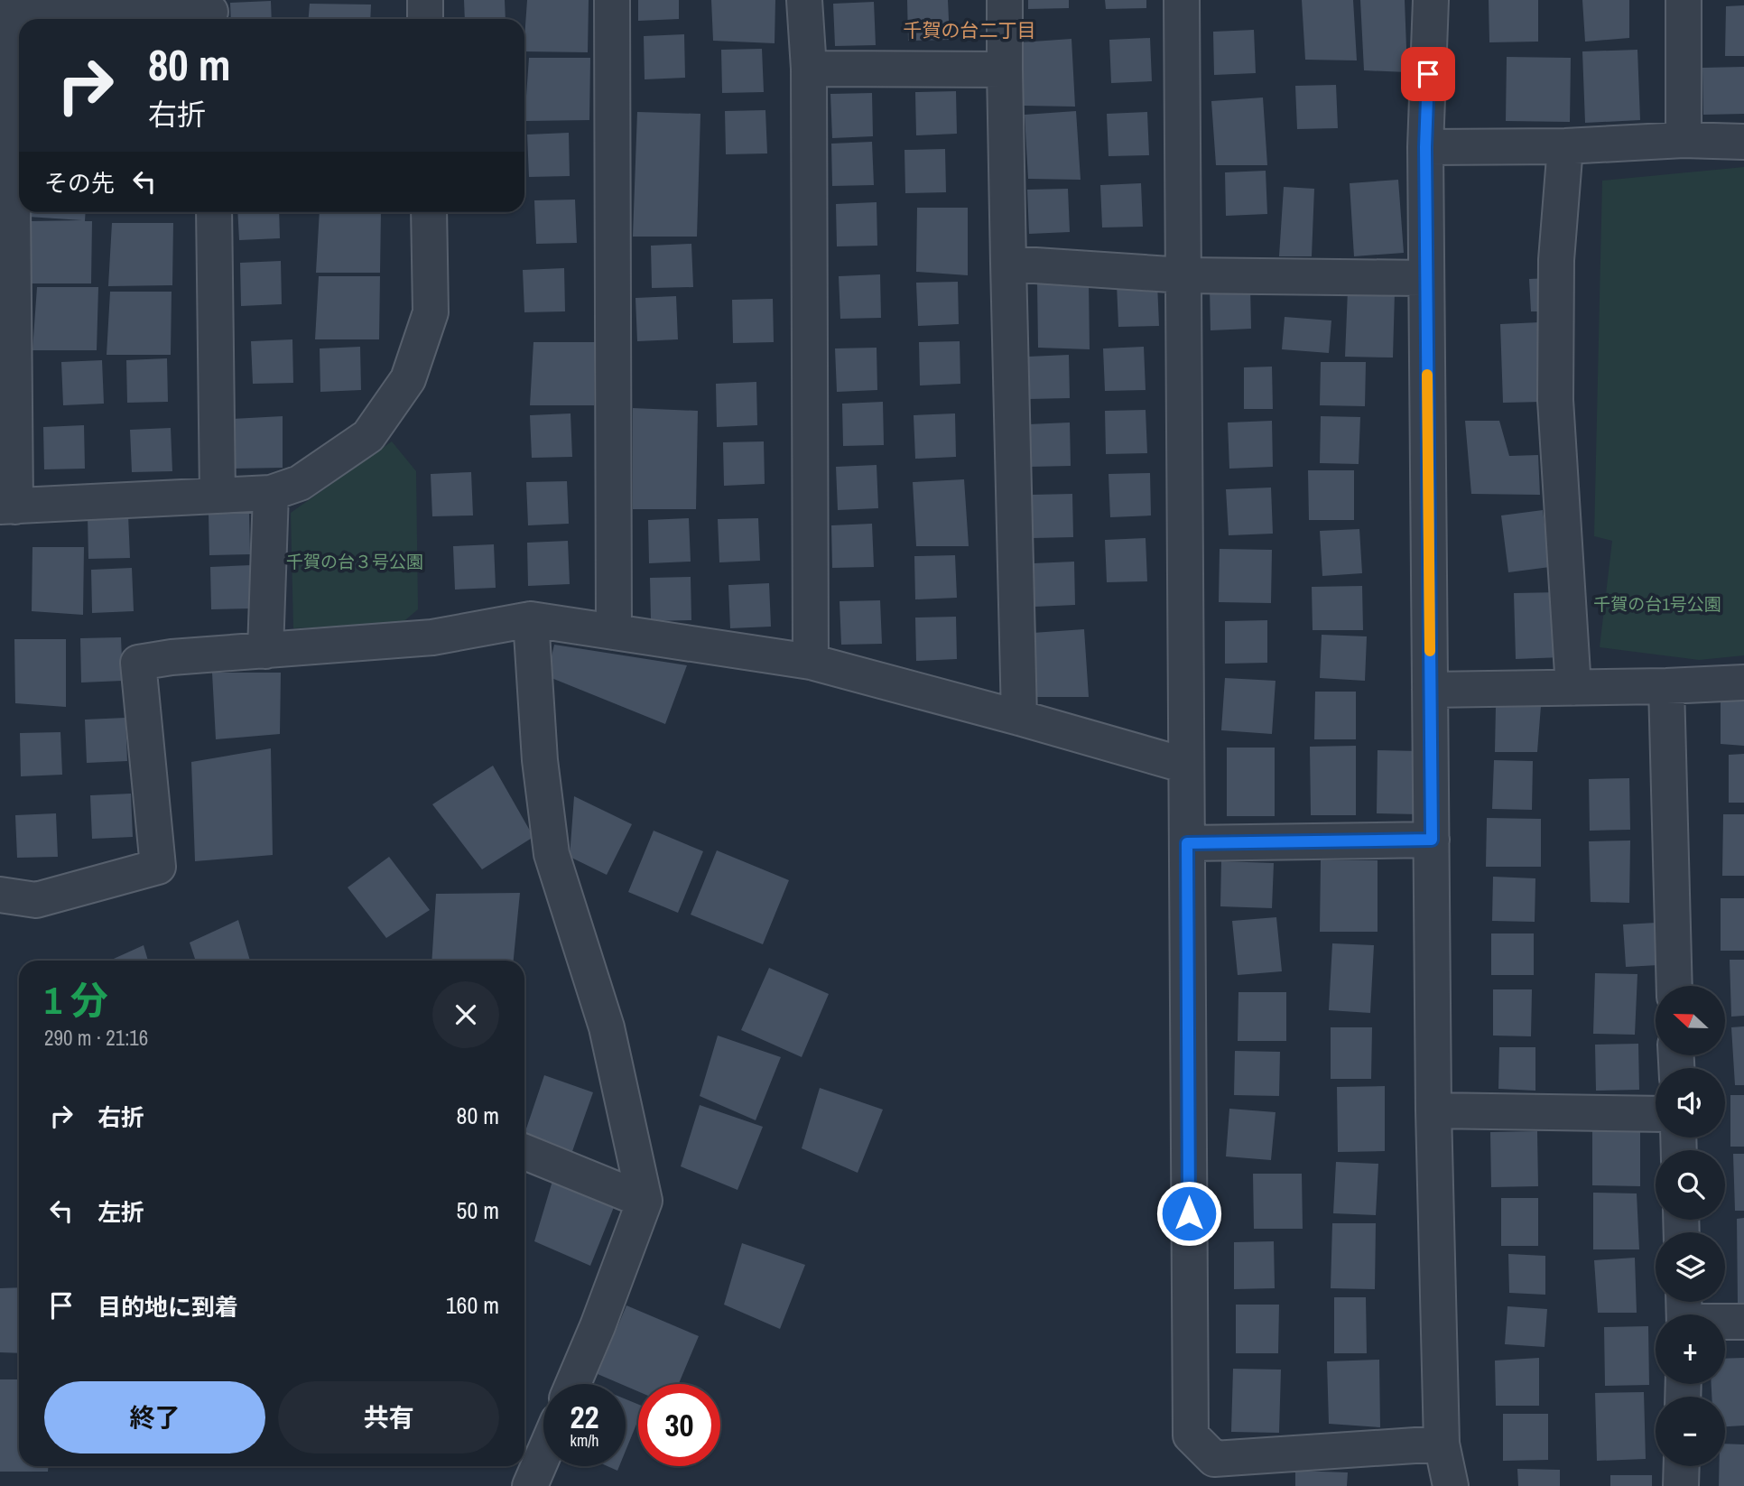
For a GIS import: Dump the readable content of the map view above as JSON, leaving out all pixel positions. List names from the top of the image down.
{
  "districts": ["千賀の台二丁目"],
  "parks": ["千賀の台３号公園", "千賀の台1号公園"],
  "north": "left",
  "page": {
    "turn": ["80 m", "右折"],
    "then": "その先",
    "heading": ["1 分", "290 m · 21:16"],
    "map_buttons": ["+", "−"],
    "list": [
      {
        "name": "右折",
        "value": "80 m"
      },
      {
        "name": "左折",
        "value": "50 m"
      },
      {
        "name": "目的地に到着",
        "value": "160 m"
      }
    ],
    "buttons": ["終了", "共有"],
    "speed": "22 km/h",
    "limit": "30"
  }
}
